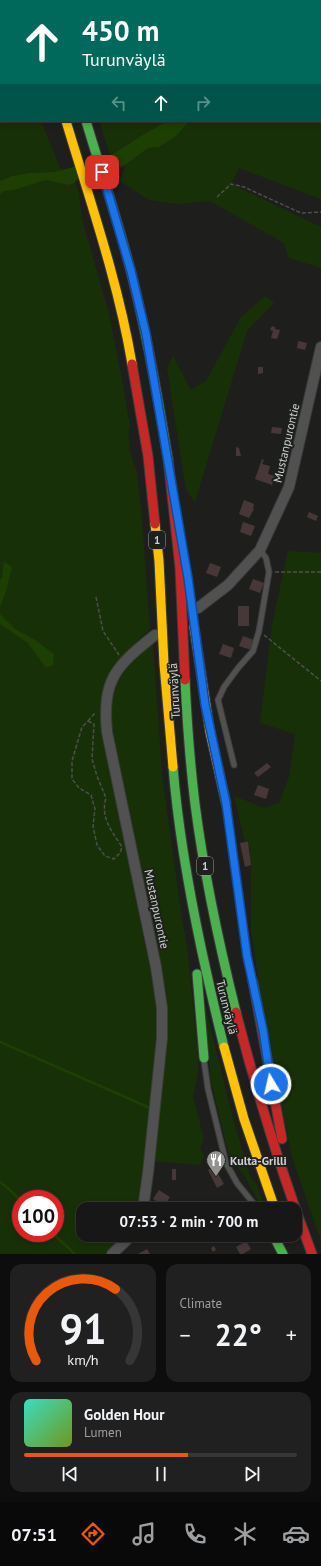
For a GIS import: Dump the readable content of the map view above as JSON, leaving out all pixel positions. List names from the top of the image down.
{
  "streets": {
    "highway": ["1", "Turunväylä"],
    "street": ["Mustanpurontie"]
  },
  "places": {
    "restaurant": ["Kulta-Grilli"]
  },
  "page": {
    "turn": ["450 m", "Turunväylä"],
    "limit": "100",
    "trip": "07:53 · 2 min · 700 m",
    "tile": "Climate",
    "heat": ["−", "22°", "+"],
    "song": ["Golden Hour", "Lumen"],
    "tabs": "07:51",
    "gauge": ["91", "km/h"]
  }
}
